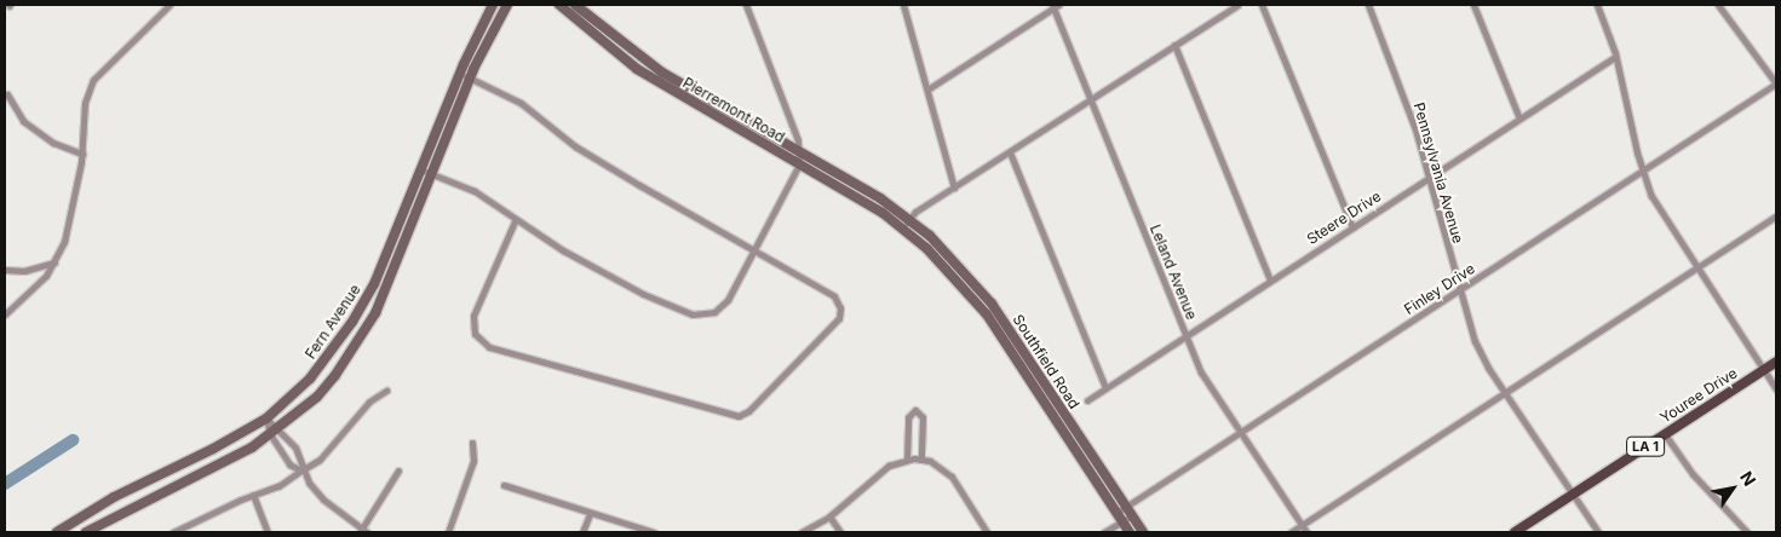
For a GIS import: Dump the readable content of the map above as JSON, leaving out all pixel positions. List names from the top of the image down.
{
  "streets": {
    "main road": [
      "Pierremont Road",
      "Fern Avenue",
      "Southfield Road",
      "Youree Drive",
      "LA 1"
    ],
    "street": [
      "Pennsylvania Avenue",
      "Steere Drive",
      "Leland Avenue",
      "Finley Drive"
    ]
  },
  "crossings": [
    ["Pierremont Road", "Southfield Road"],
    ["Pennsylvania Avenue", "Steere Drive"],
    ["Pennsylvania Avenue", "Finley Drive"],
    ["Pennsylvania Avenue", "Youree Drive"],
    ["Steere Drive", "Leland Avenue"],
    ["Leland Avenue", "Finley Drive"],
    ["Finley Drive", "Southfield Road"]
  ],
  "north": "top right"
}
